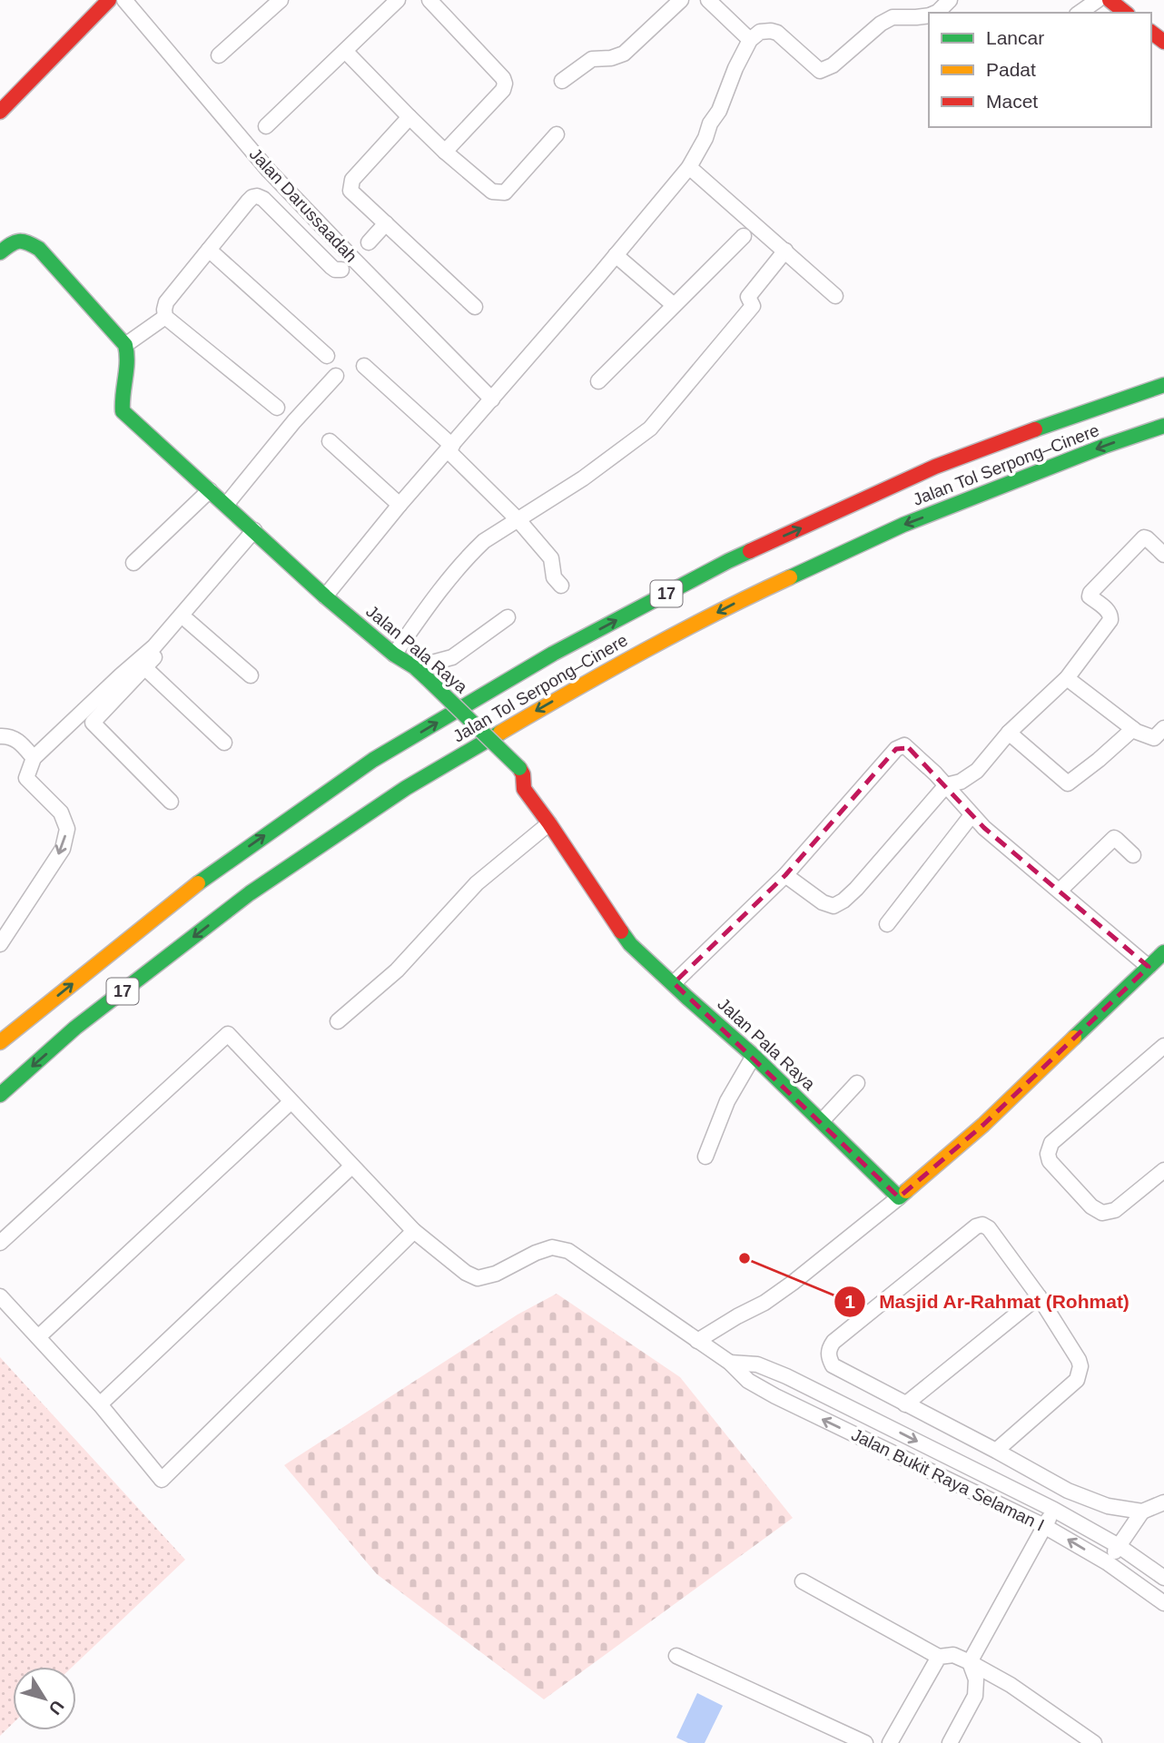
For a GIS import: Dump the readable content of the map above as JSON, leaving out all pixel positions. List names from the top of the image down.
{
  "streets": {
    "main road": ["Jalan Tol Serpong–Cinere", "17", "Jalan Pala Raya"],
    "street": ["Jalan Darussaadah", "Jalan Bukit Raya Selaman I"]
  },
  "places": ["Masjid Ar-Rahmat (Rohmat)"],
  "legend": ["Lancar", "Padat", "Macet"],
  "north": "bottom right"
}
